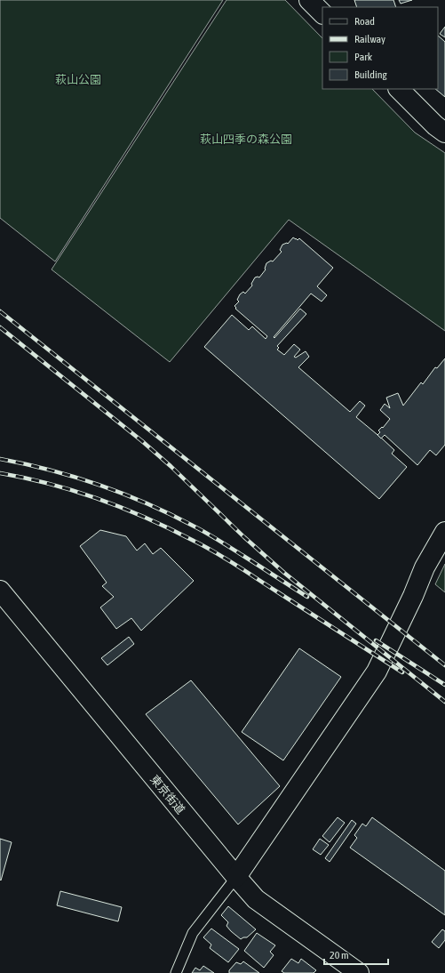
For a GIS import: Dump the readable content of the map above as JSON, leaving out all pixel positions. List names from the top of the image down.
{
  "streets": {
    "street": ["東京街道"]
  },
  "parks": ["萩山公園", "萩山四季の森公園"],
  "legend": [
    "Road",
    "Railway",
    "Park",
    "Building"
  ],
  "scale_bar": "20 m"
}
